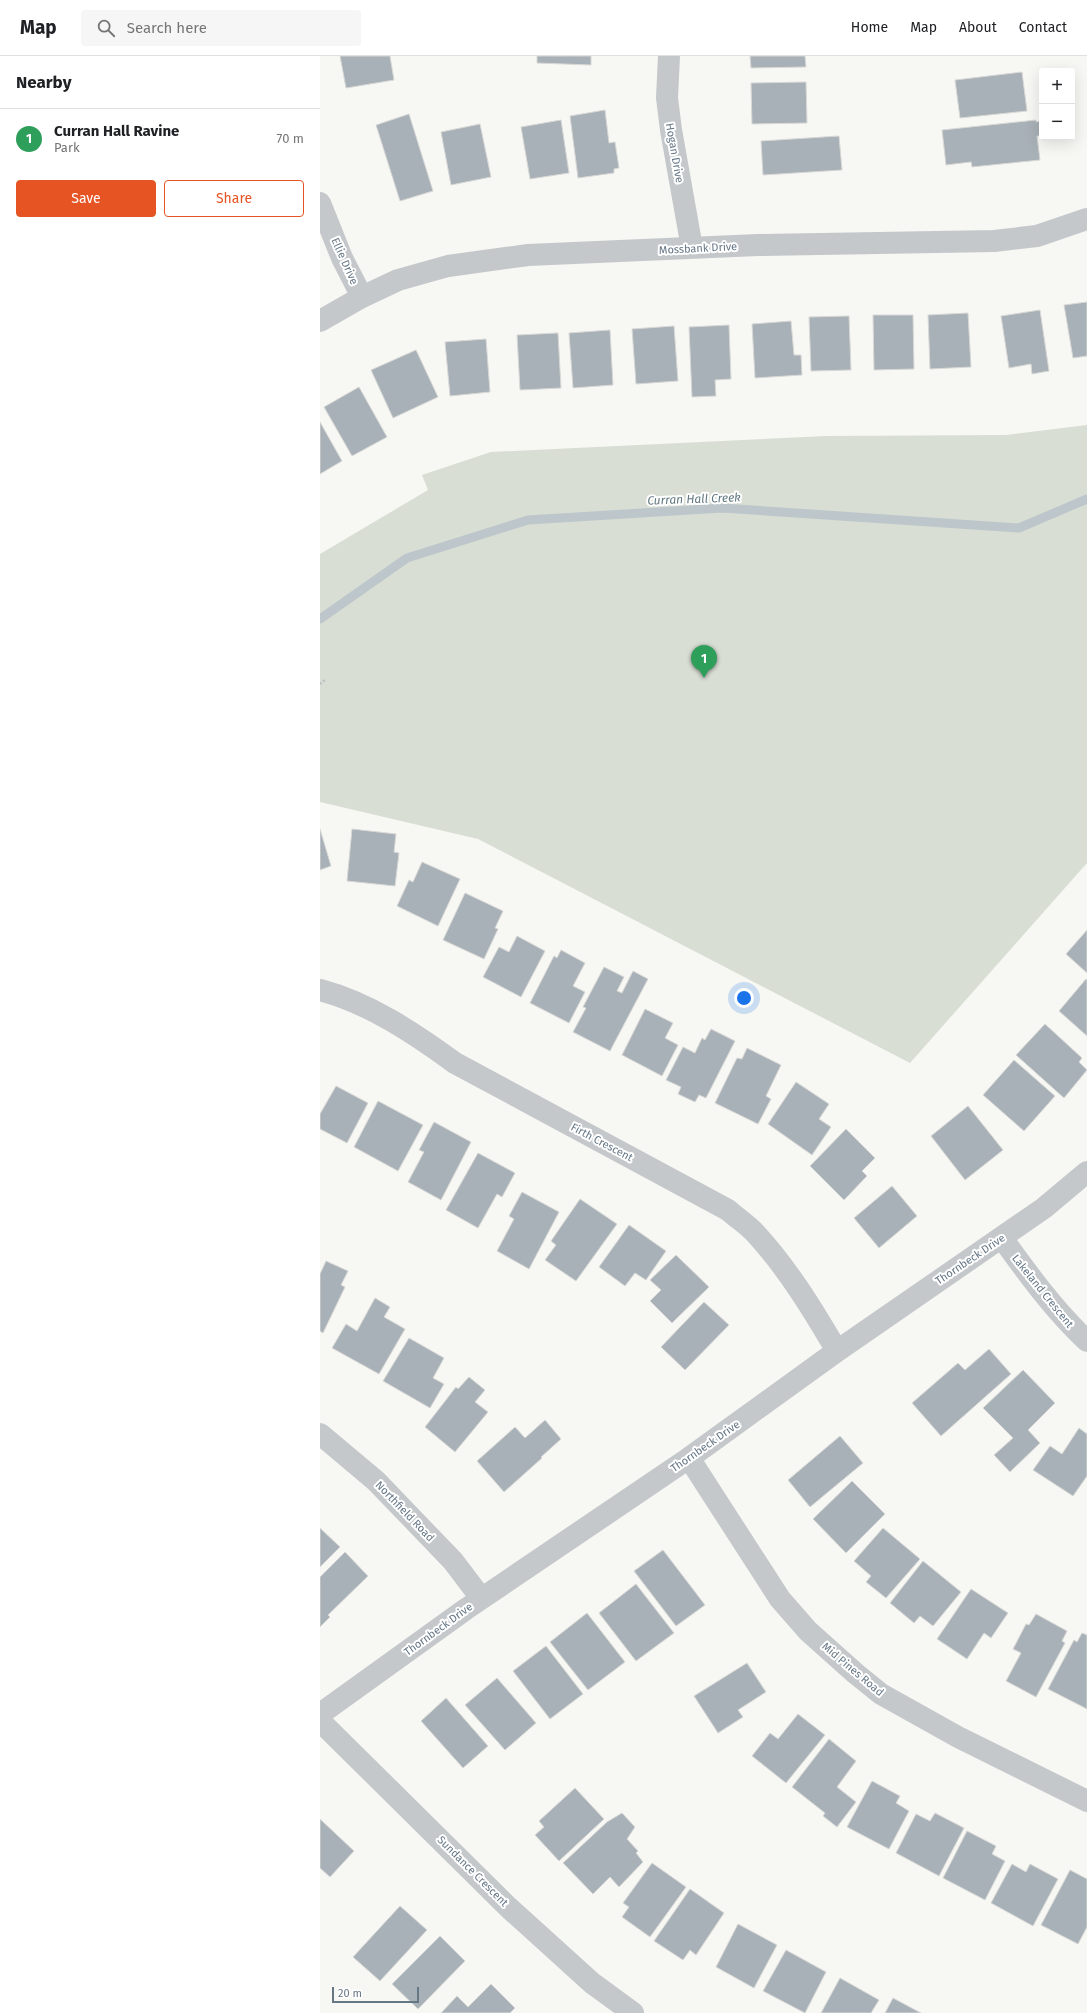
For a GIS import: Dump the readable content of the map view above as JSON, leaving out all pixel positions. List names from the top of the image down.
{
  "streets": {
    "street": [
      "Hogan Drive",
      "Mossbank Drive",
      "Ellie Drive",
      "Firth Crescent",
      "Thornbeck Drive",
      "Lakeland Crescent",
      "Northfield Road",
      "Mid Pines Road",
      "Sundance Crescent"
    ]
  },
  "crossings": [
    ["Hogan Drive", "Mossbank Drive"],
    ["Mossbank Drive", "Ellie Drive"],
    ["Firth Crescent", "Thornbeck Drive"],
    ["Thornbeck Drive", "Lakeland Crescent"],
    ["Thornbeck Drive", "Northfield Road"],
    ["Thornbeck Drive", "Mid Pines Road"]
  ],
  "water": ["Curran Hall Creek"],
  "scale_bar": "20 m",
  "page": {
    "header": "Map",
    "search": "Search here",
    "nav": [
      "Home",
      "Map",
      "About",
      "Contact"
    ],
    "heading": "Nearby",
    "map_buttons": ["+", "−"],
    "list": [
      {
        "mark": "1",
        "name": "Curran Hall Ravine",
        "note": "Park",
        "value": "70 m"
      }
    ],
    "buttons": ["Save", "Share"],
    "pins": "1",
    "scale": "20 m"
  }
}
